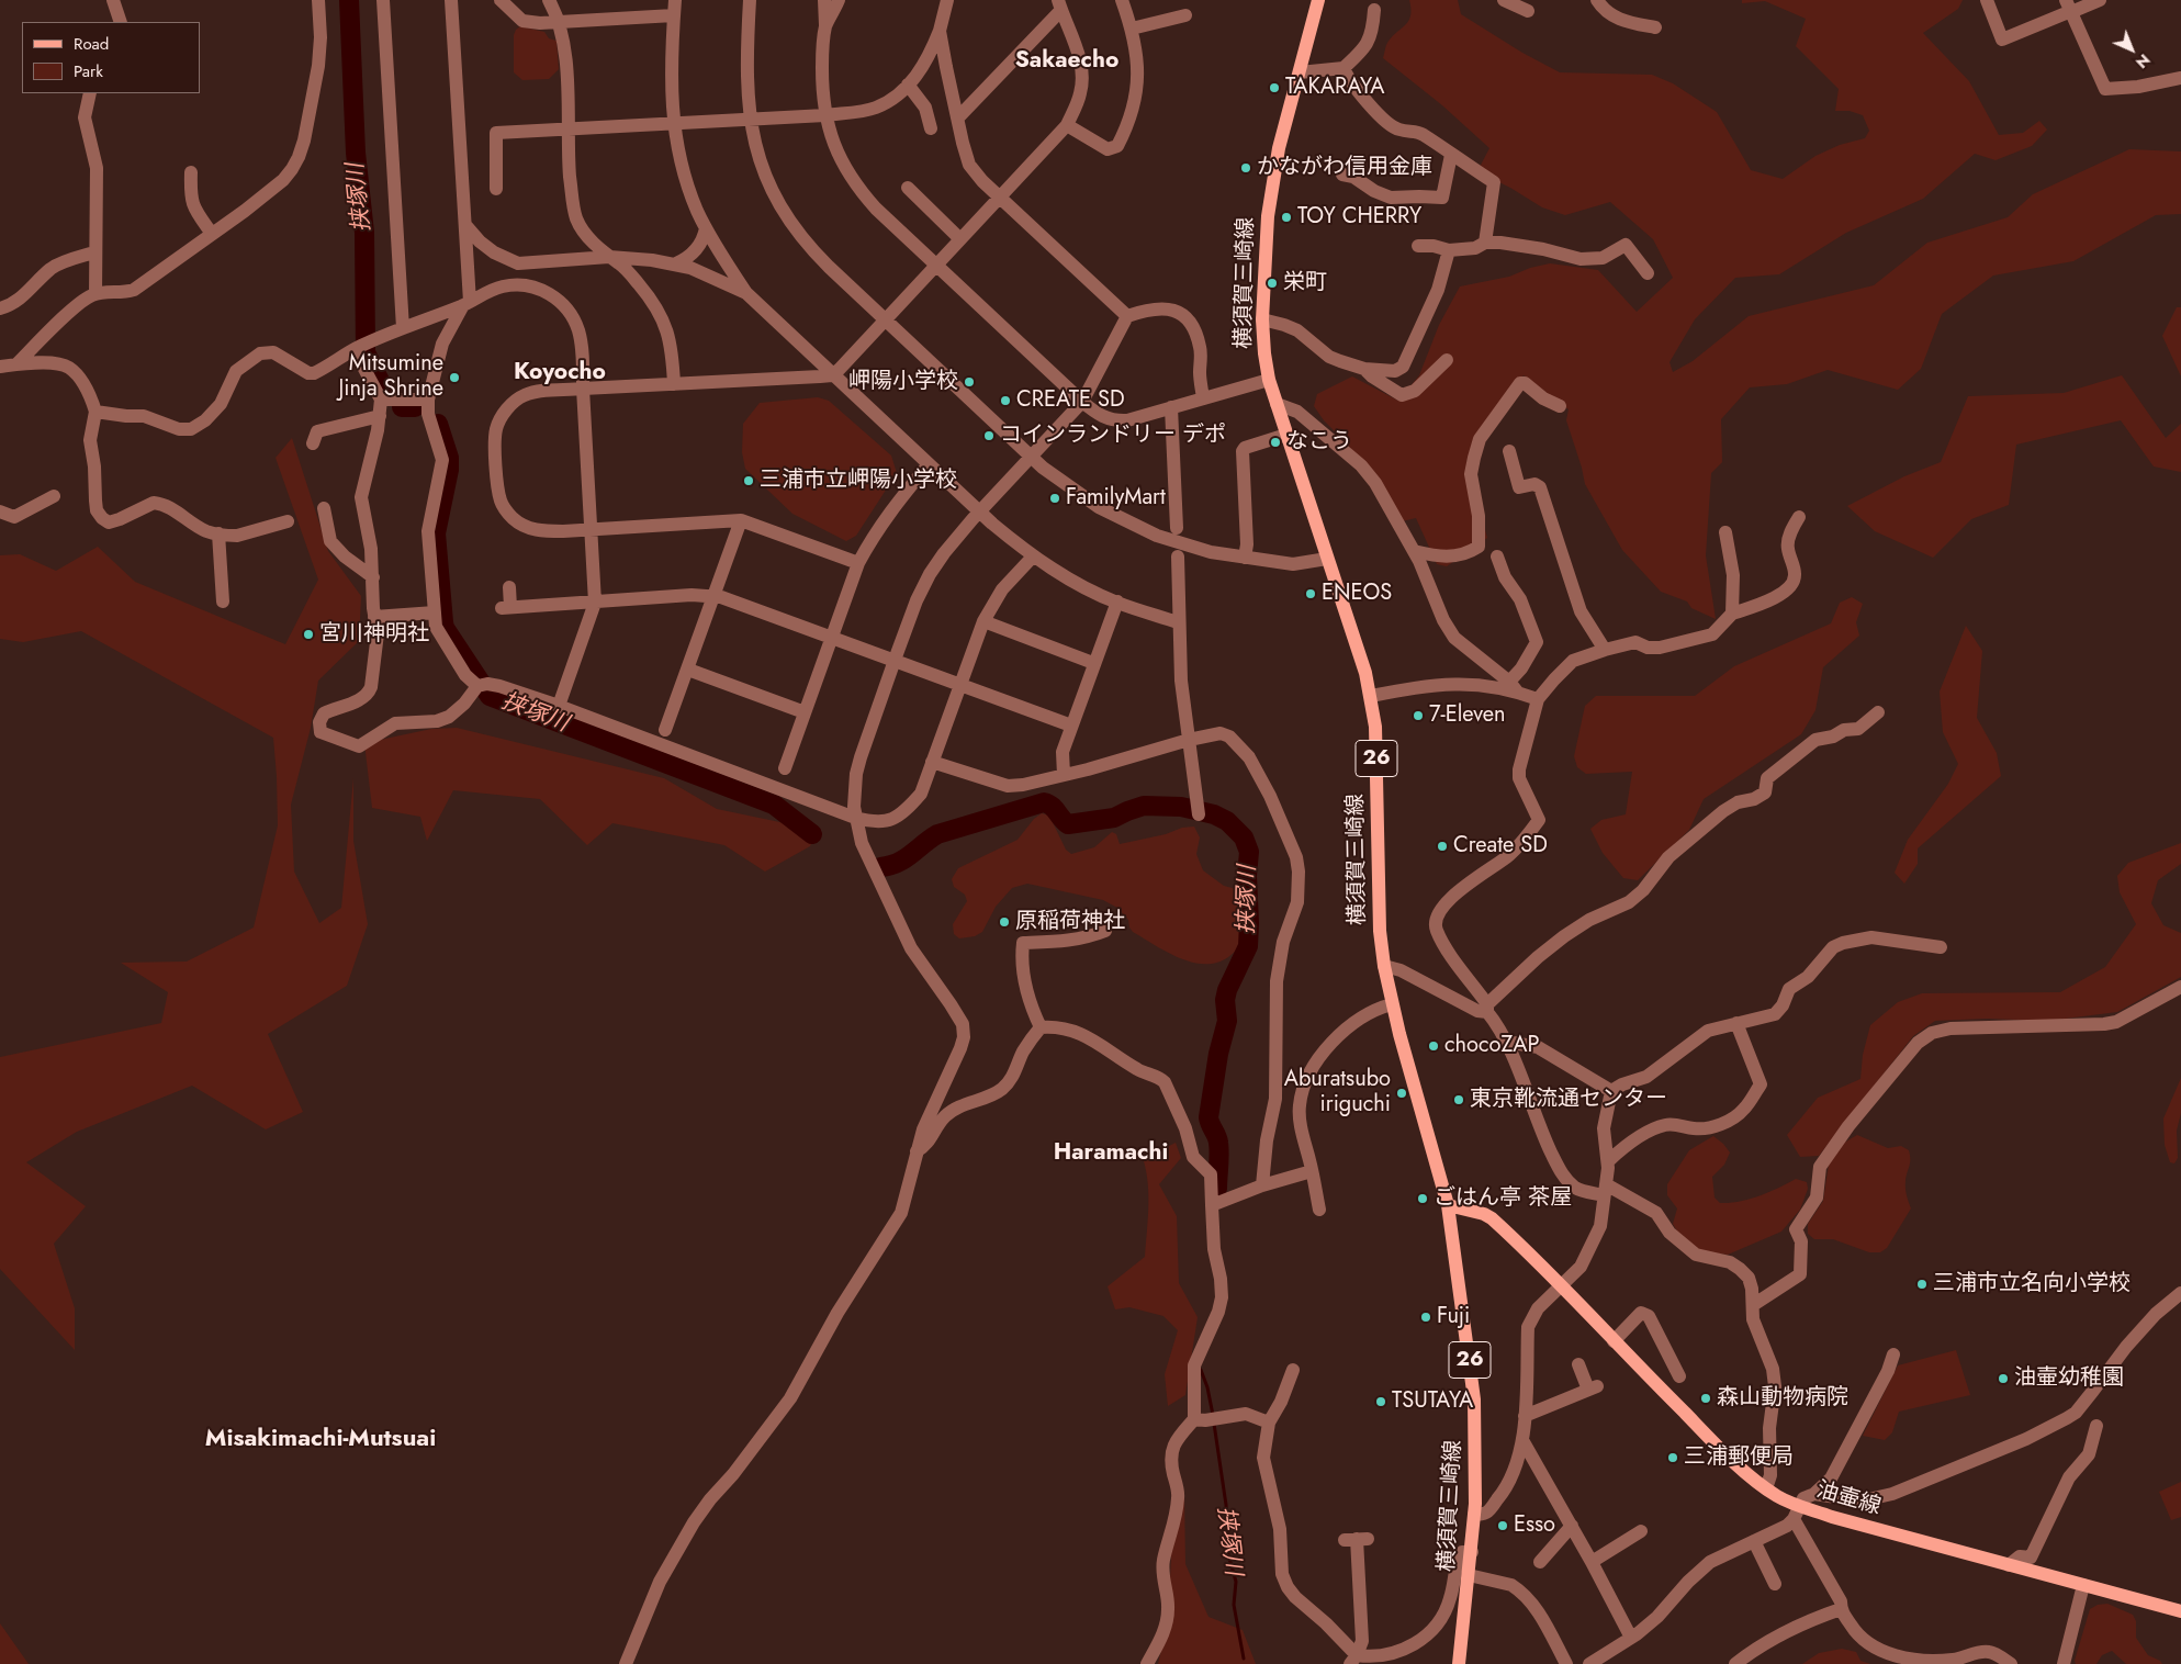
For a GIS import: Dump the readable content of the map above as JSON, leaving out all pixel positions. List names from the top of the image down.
{
  "streets": {
    "main road": ["横須賀三崎線", "26", "油壷線"]
  },
  "crossings": [
    ["横須賀三崎線", "油壷線"]
  ],
  "districts": [
    "Sakaecho",
    "Koyocho",
    "Haramachi",
    "Misakimachi-Mutsuai"
  ],
  "water": ["挟塚川"],
  "places": [
    "TAKARAYA",
    "かながわ信用金庫",
    "TOY CHERRY",
    "栄町",
    "Mitsumine Jinja Shrine",
    "岬陽小学校",
    "CREATE SD",
    "コインランドリー デポ",
    "なこう",
    "三浦市立岬陽小学校",
    "FamilyMart",
    "ENEOS",
    "宮川神明社",
    "7-Eleven",
    "Create SD",
    "原稲荷神社",
    "chocoZAP",
    "Aburatsubo iriguchi",
    "東京靴流通センター",
    "ごはん亭 茶屋",
    "三浦市立名向小学校",
    "Fuji",
    "油壷幼稚園",
    "森山動物病院",
    "TSUTAYA",
    "三浦郵便局",
    "Esso"
  ],
  "legend": ["Road", "Park"],
  "north": "bottom right"
}
